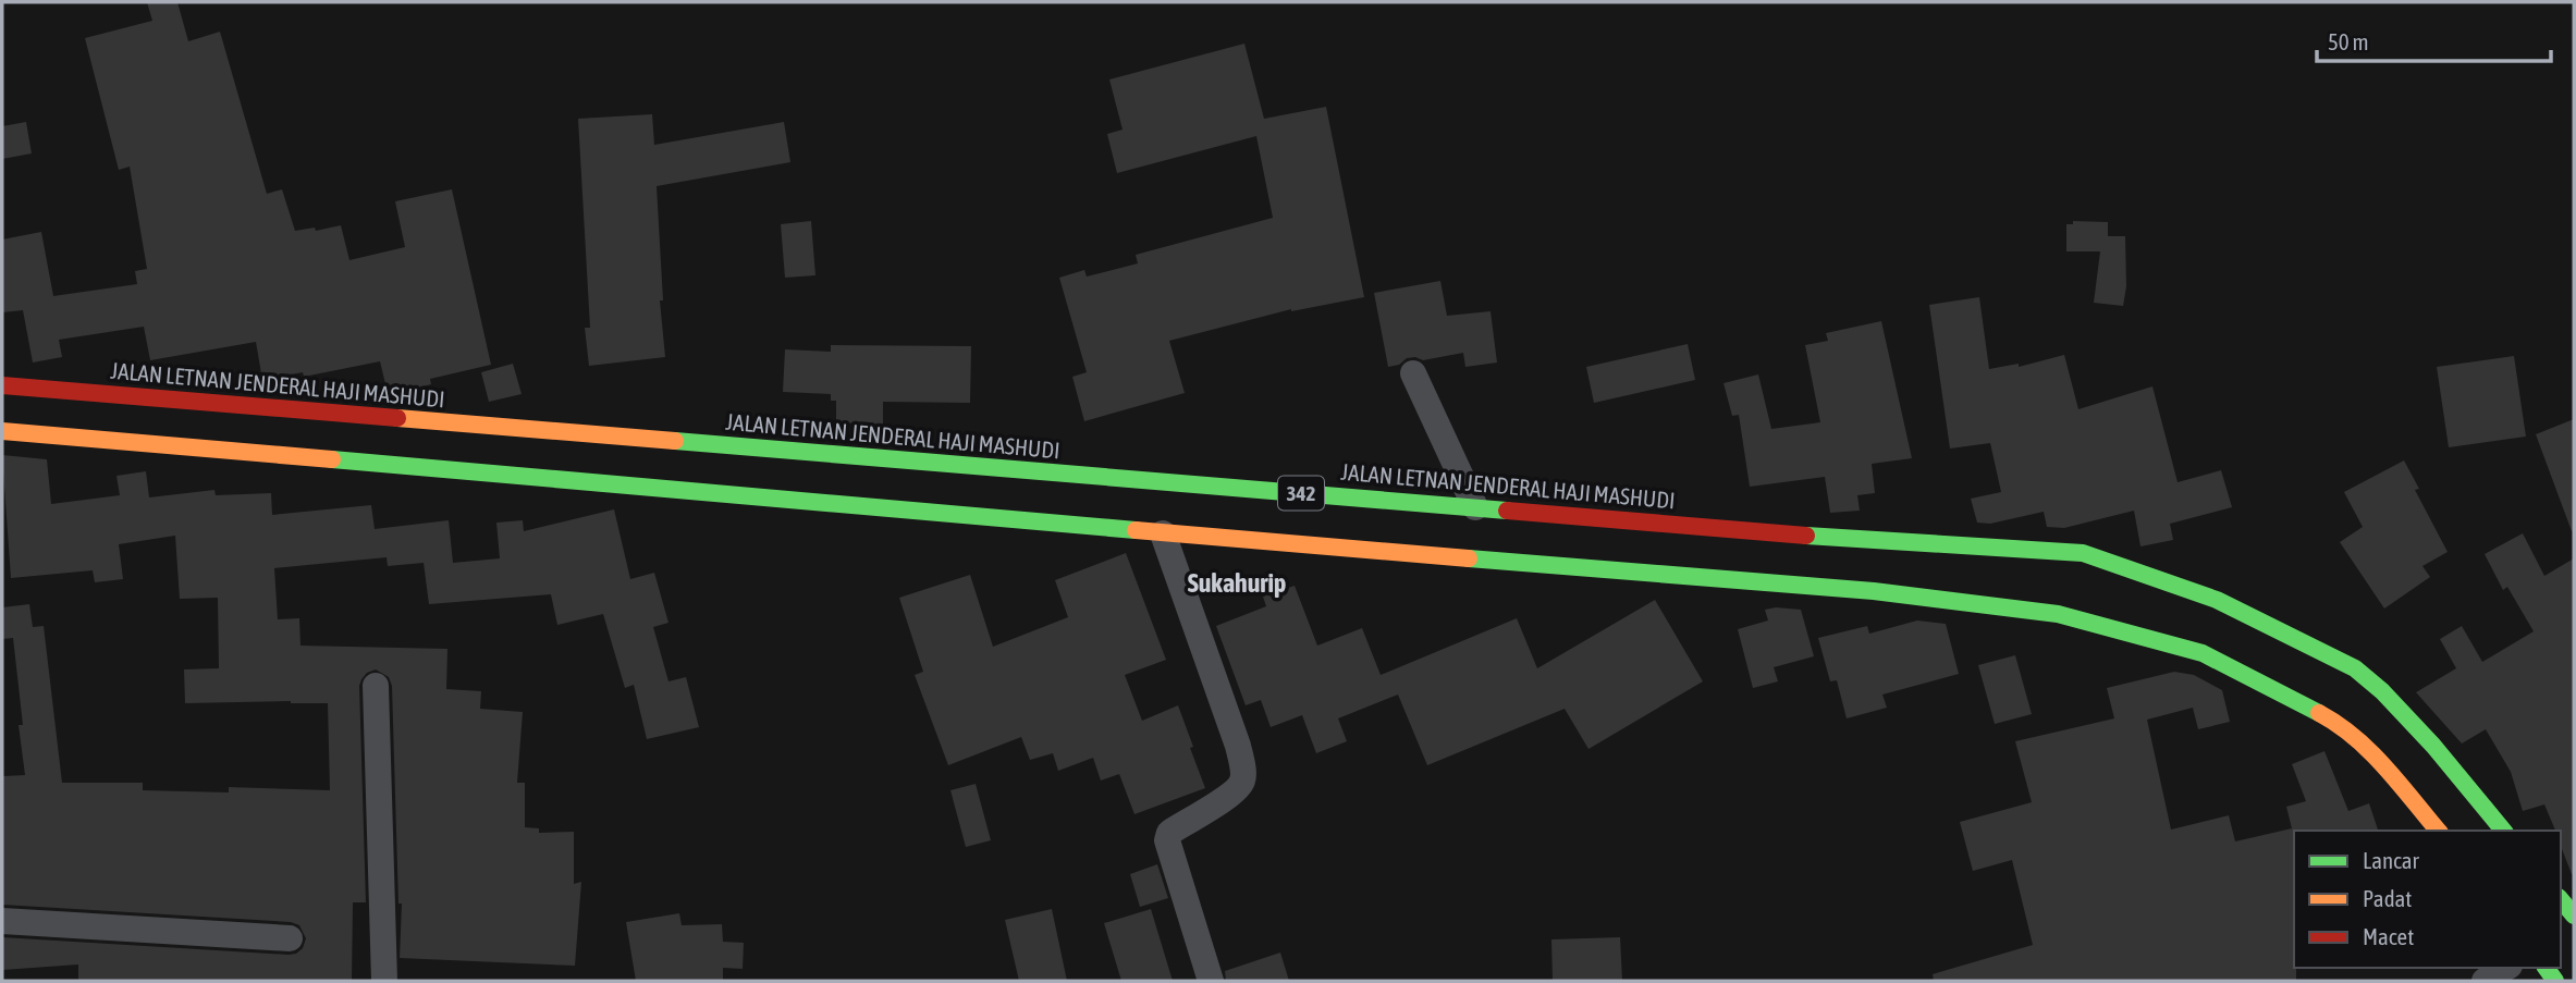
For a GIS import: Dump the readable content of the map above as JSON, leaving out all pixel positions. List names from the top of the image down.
{
  "streets": {
    "main road": ["JALAN LETNAN JENDERAL HAJI MASHUDI", "342"]
  },
  "districts": ["Sukahurip"],
  "legend": ["Lancar", "Padat", "Macet"],
  "scale_bar": "50 m"
}
